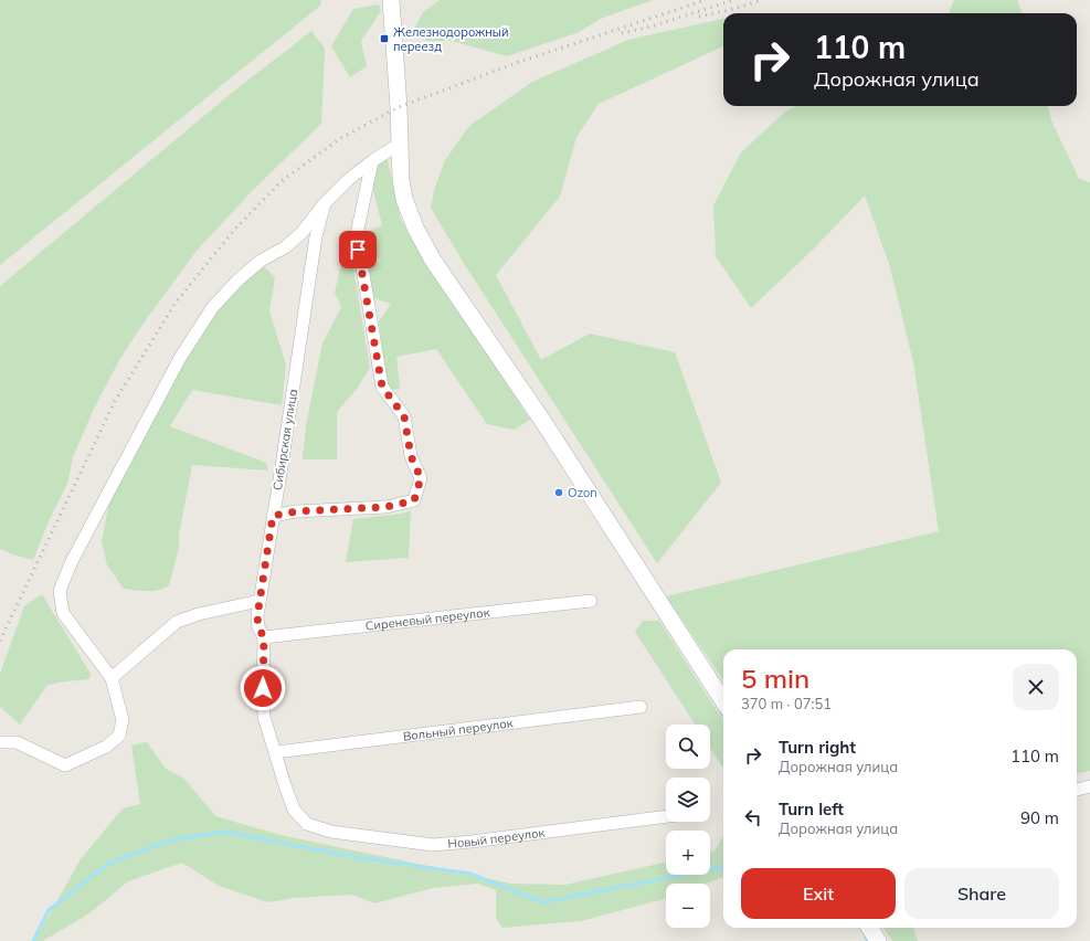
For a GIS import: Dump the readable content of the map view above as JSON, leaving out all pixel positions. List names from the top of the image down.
{
  "streets": {
    "street": [
      "Сибирская улица",
      "Сиреневый переулок",
      "Вольный переулок",
      "Новый переулок"
    ]
  },
  "crossings": [
    ["Сибирская улица", "Сиреневый переулок"],
    ["Сибирская улица", "Вольный переулок"],
    ["Сибирская улица", "Новый переулок"]
  ],
  "places": {
    "transit": ["Железнодорожный переезд"],
    "other": ["Ozon"]
  },
  "page": {
    "turn": ["110 m", "Дорожная улица"],
    "heading": ["5 min", "370 m · 07:51"],
    "map_buttons": ["+", "−"],
    "list": [
      {
        "name": "Turn right",
        "note": "Дорожная улица",
        "value": "110 m"
      },
      {
        "name": "Turn left",
        "note": "Дорожная улица",
        "value": "90 m"
      }
    ],
    "buttons": ["Exit", "Share"]
  }
}
